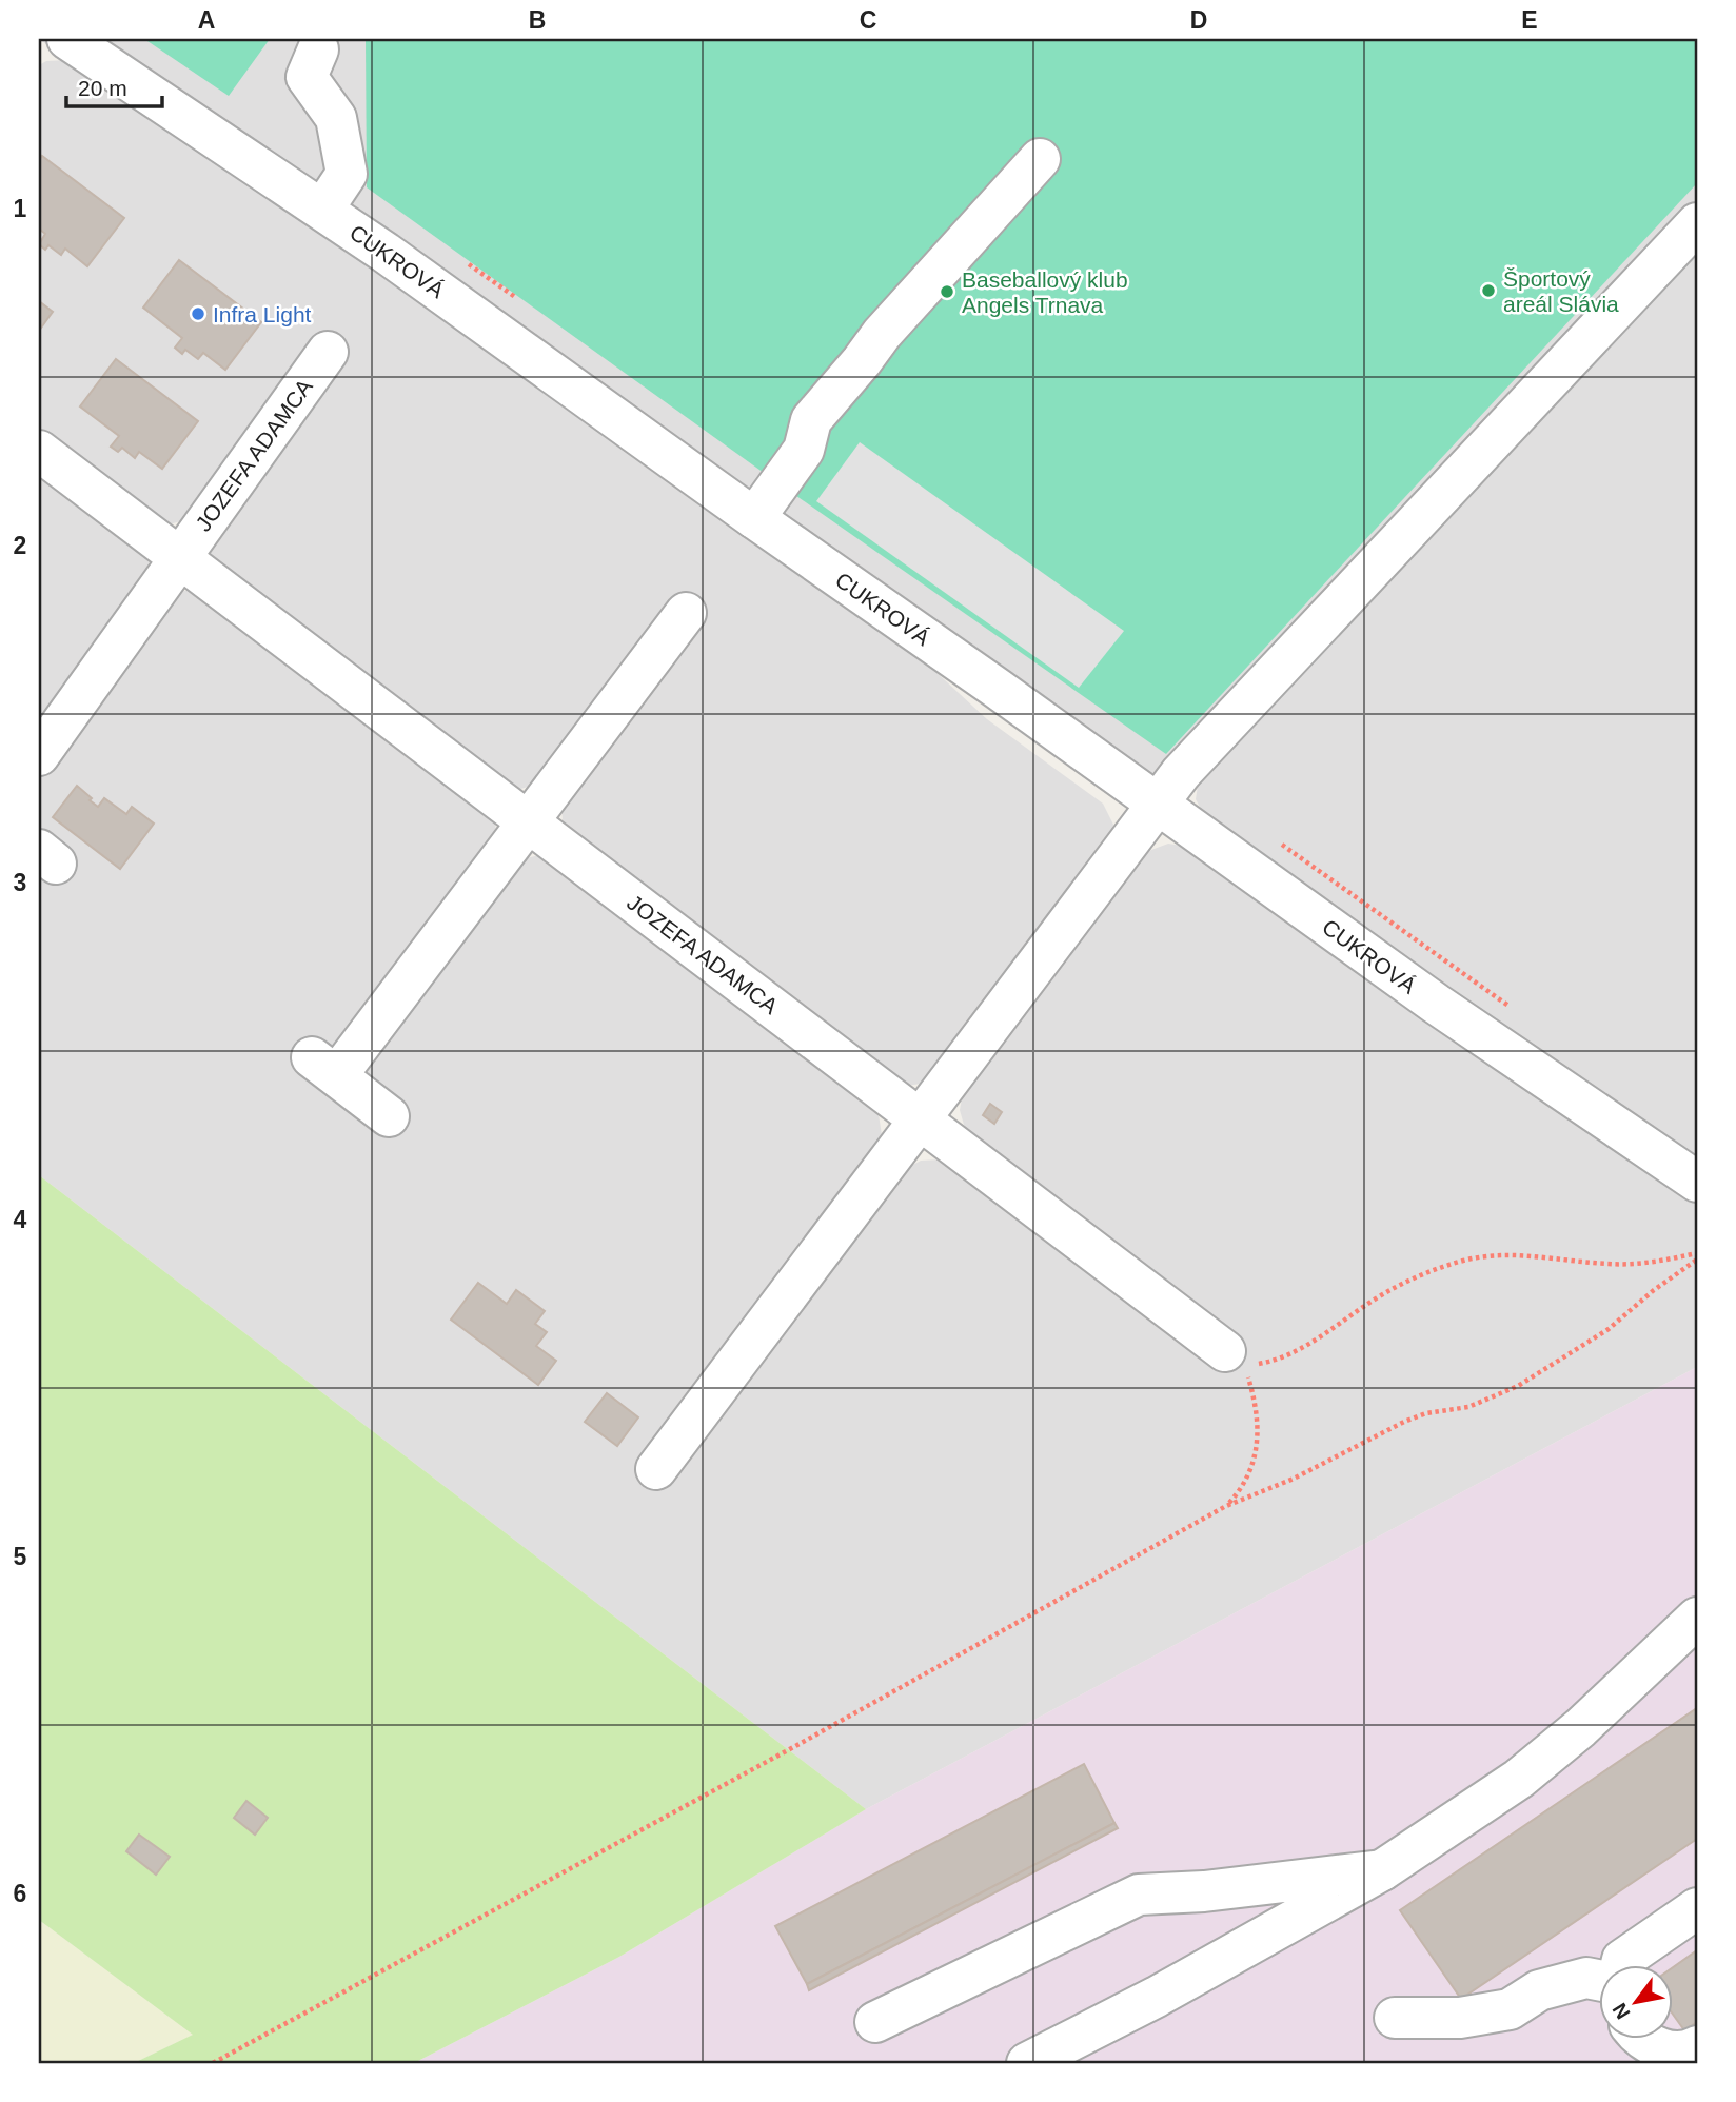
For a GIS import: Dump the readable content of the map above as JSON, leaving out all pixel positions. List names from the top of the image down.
{
  "streets": {
    "street": ["CUKROVÁ", "JOZEFA ADAMCA"]
  },
  "places": ["Športový areál Slávia", "Baseballový klub Angels Trnava", "Infra Light"],
  "scale_bar": "20 m",
  "north": "bottom left",
  "grid": {
    "columns": [
      "A",
      "B",
      "C",
      "D",
      "E"
    ],
    "rows": [
      "1",
      "2",
      "3",
      "4",
      "5",
      "6"
    ]
  }
}
